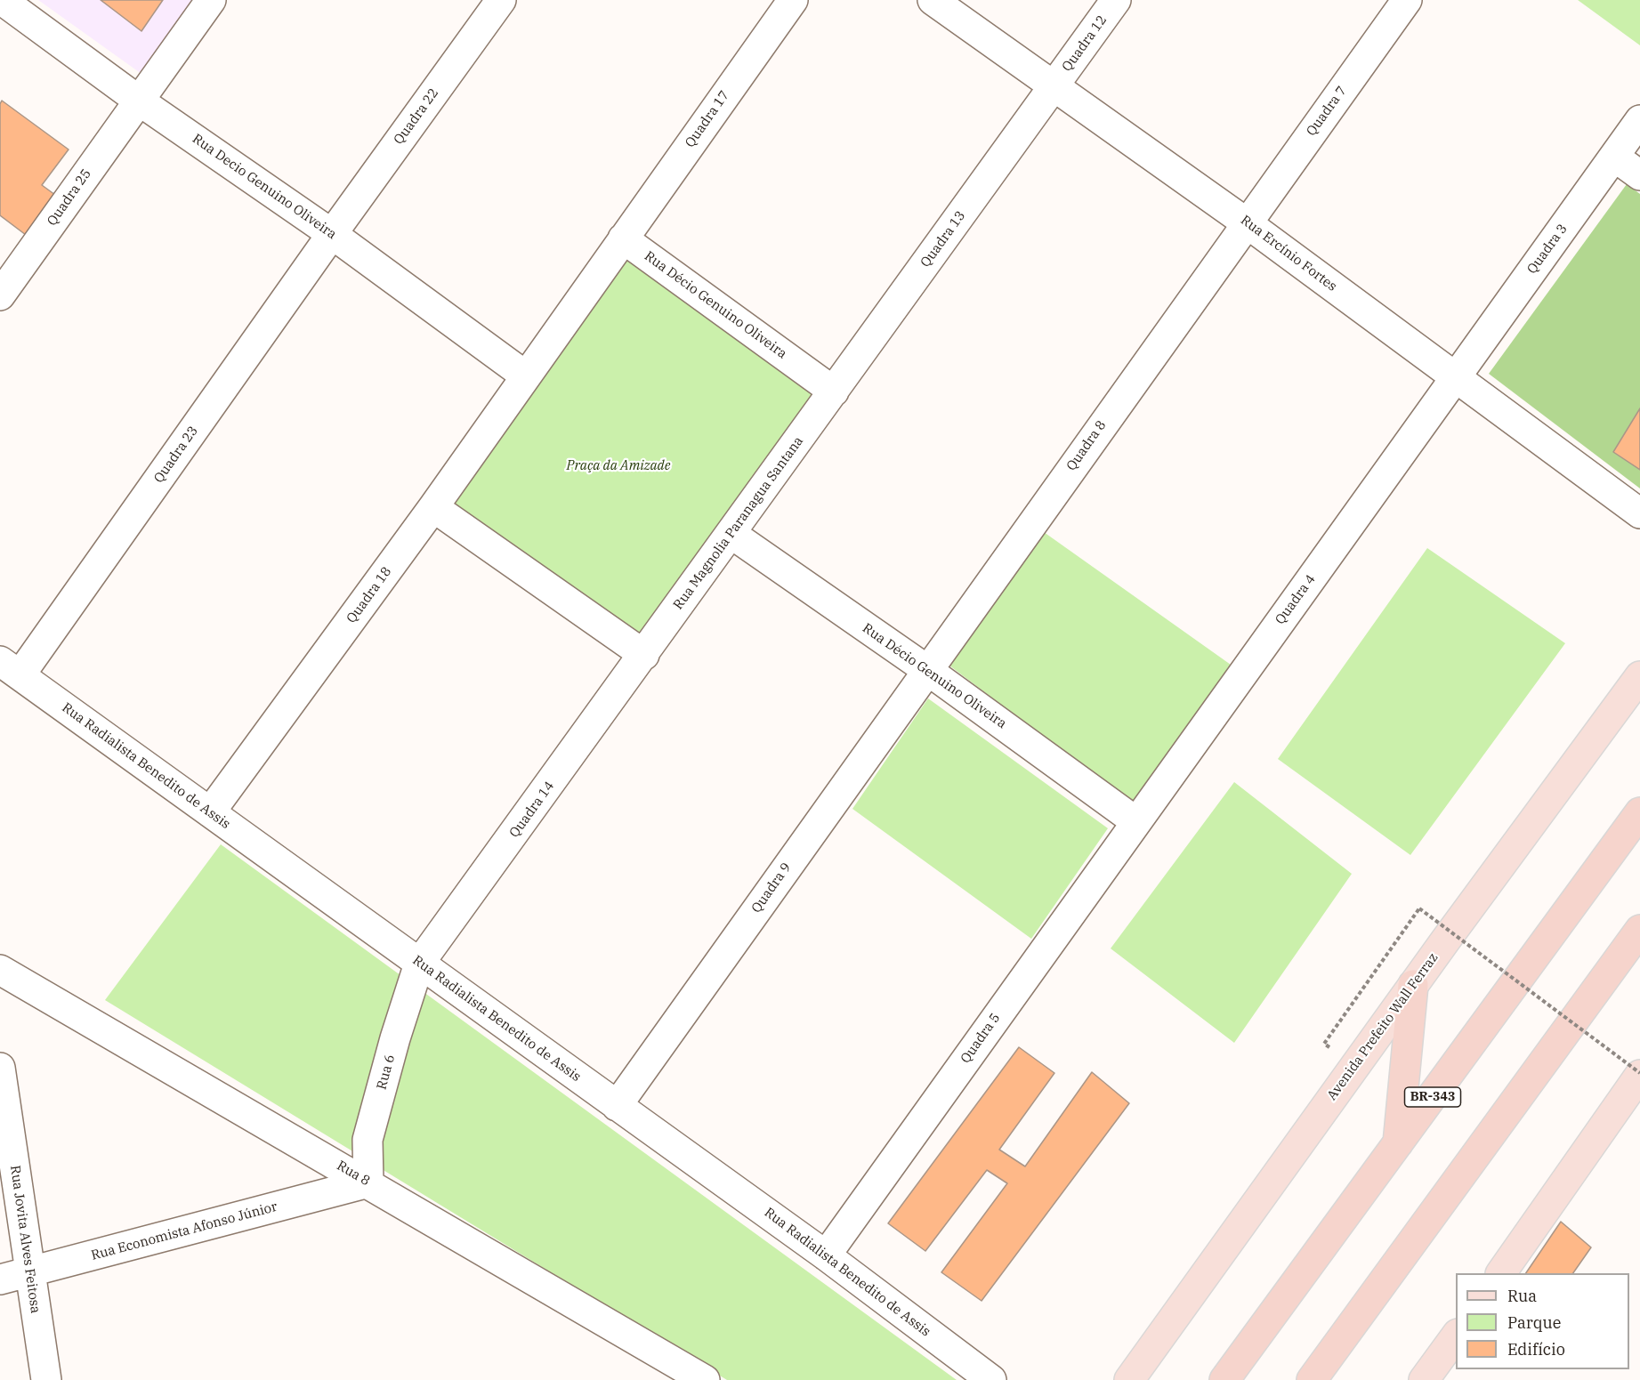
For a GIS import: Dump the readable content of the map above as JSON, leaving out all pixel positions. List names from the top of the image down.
{
  "streets": {
    "highway": ["BR-343"],
    "main road": ["Avenida Prefeito Wall Ferraz"],
    "street": [
      "Quadra 12",
      "Quadra 7",
      "Quadra 22",
      "Quadra 17",
      "Rua Decio Genuino Oliveira",
      "Quadra 25",
      "Quadra 13",
      "Quadra 3",
      "Rua Ercínio Fortes",
      "Rua Décio Genuino Oliveira",
      "Quadra 8",
      "Quadra 23",
      "Rua Magnolia Paranagua Santana",
      "Quadra 18",
      "Quadra 4",
      "Rua Radialista Benedito de Assis",
      "Quadra 14",
      "Quadra 9",
      "Quadra 5",
      "Rua 6",
      "Rua 8",
      "Rua Economista Afonso Júnior",
      "Rua Jovita Alves Feitosa"
    ]
  },
  "crossings": [
    ["Quadra 12", "Quadra 13"],
    ["Quadra 12", "Rua Ercínio Fortes"],
    ["Quadra 7", "Rua Ercínio Fortes"],
    ["Quadra 7", "Quadra 8"],
    ["Quadra 22", "Rua Decio Genuino Oliveira"],
    ["Quadra 22", "Quadra 23"],
    ["Quadra 17", "Rua Decio Genuino Oliveira"],
    ["Quadra 17", "Rua Décio Genuino Oliveira"],
    ["Quadra 17", "Quadra 18"],
    ["Rua Decio Genuino Oliveira", "Quadra 25"],
    ["Rua Decio Genuino Oliveira", "Quadra 23"],
    ["Rua Decio Genuino Oliveira", "Quadra 18"],
    ["Quadra 13", "Rua Ercínio Fortes"],
    ["Quadra 13", "Rua Décio Genuino Oliveira"],
    ["Quadra 13", "Rua Magnolia Paranagua Santana"],
    ["Quadra 3", "Rua Ercínio Fortes"],
    ["Quadra 3", "Quadra 4"],
    ["Rua Ercínio Fortes", "Quadra 8"],
    ["Rua Ercínio Fortes", "Quadra 4"],
    ["Rua Décio Genuino Oliveira", "Quadra 8"],
    ["Rua Décio Genuino Oliveira", "Rua Magnolia Paranagua Santana"],
    ["Rua Décio Genuino Oliveira", "Quadra 4"],
    ["Rua Décio Genuino Oliveira", "Quadra 9"],
    ["Rua Décio Genuino Oliveira", "Quadra 5"],
    ["Quadra 8", "Quadra 9"],
    ["Quadra 23", "Rua Radialista Benedito de Assis"],
    ["Rua Magnolia Paranagua Santana", "Quadra 14"],
    ["Quadra 18", "Rua Radialista Benedito de Assis"],
    ["Quadra 4", "Quadra 5"],
    ["Rua Radialista Benedito de Assis", "Quadra 14"],
    ["Rua Radialista Benedito de Assis", "Quadra 9"],
    ["Rua Radialista Benedito de Assis", "Quadra 5"],
    ["Rua Radialista Benedito de Assis", "Rua 6"],
    ["Quadra 14", "Rua 6"],
    ["Rua 6", "Rua 8"],
    ["Rua 6", "Rua Economista Afonso Júnior"],
    ["Rua 8", "Rua Economista Afonso Júnior"],
    ["Rua Economista Afonso Júnior", "Rua Jovita Alves Feitosa"]
  ],
  "parks": ["Praça da Amizade"],
  "legend": ["Rua", "Parque", "Edifício"]
}
